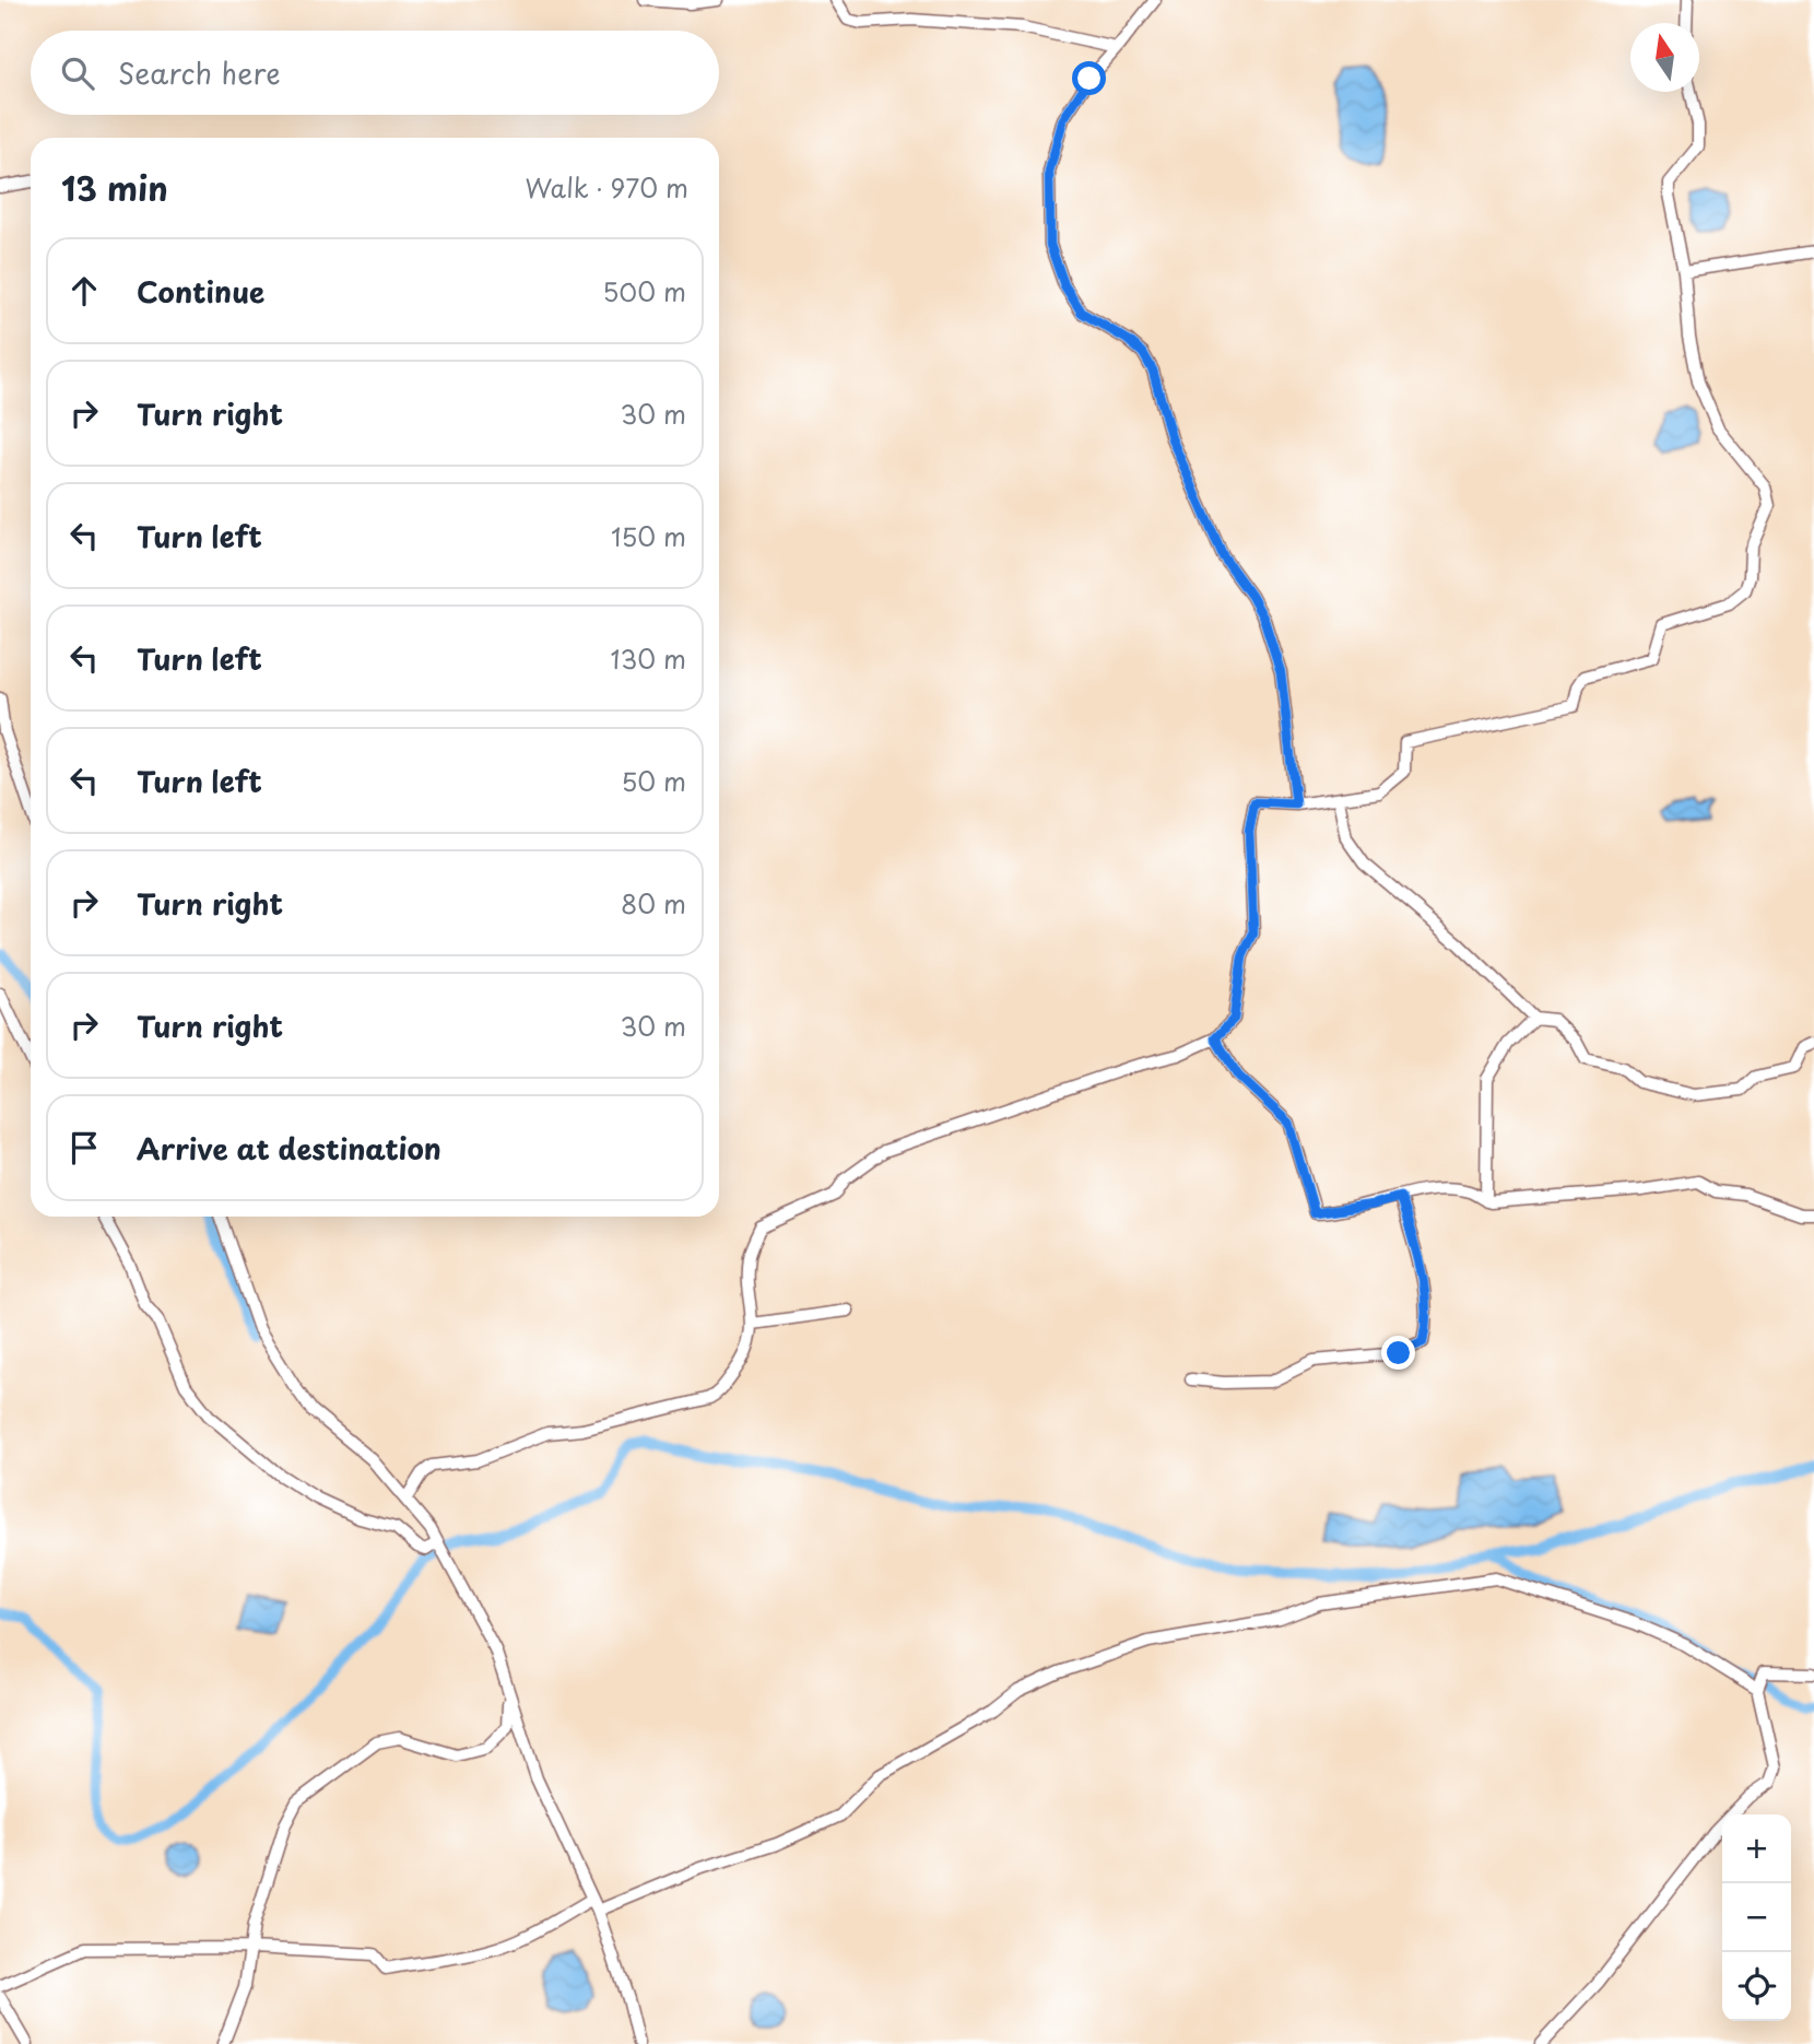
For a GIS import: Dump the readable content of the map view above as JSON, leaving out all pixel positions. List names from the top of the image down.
{
  "north": "top",
  "page": {
    "search": "Search here",
    "heading": ["13 min", "Walk · 970 m"],
    "list": [
      ["Continue", "500 m"],
      ["Turn right", "30 m"],
      ["Turn left", "150 m"],
      ["Turn left", "130 m"],
      ["Turn left", "50 m"],
      ["Turn right", "80 m"],
      ["Turn right", "30 m"],
      "Arrive at destination"
    ],
    "map_buttons": ["+", "−"]
  }
}
